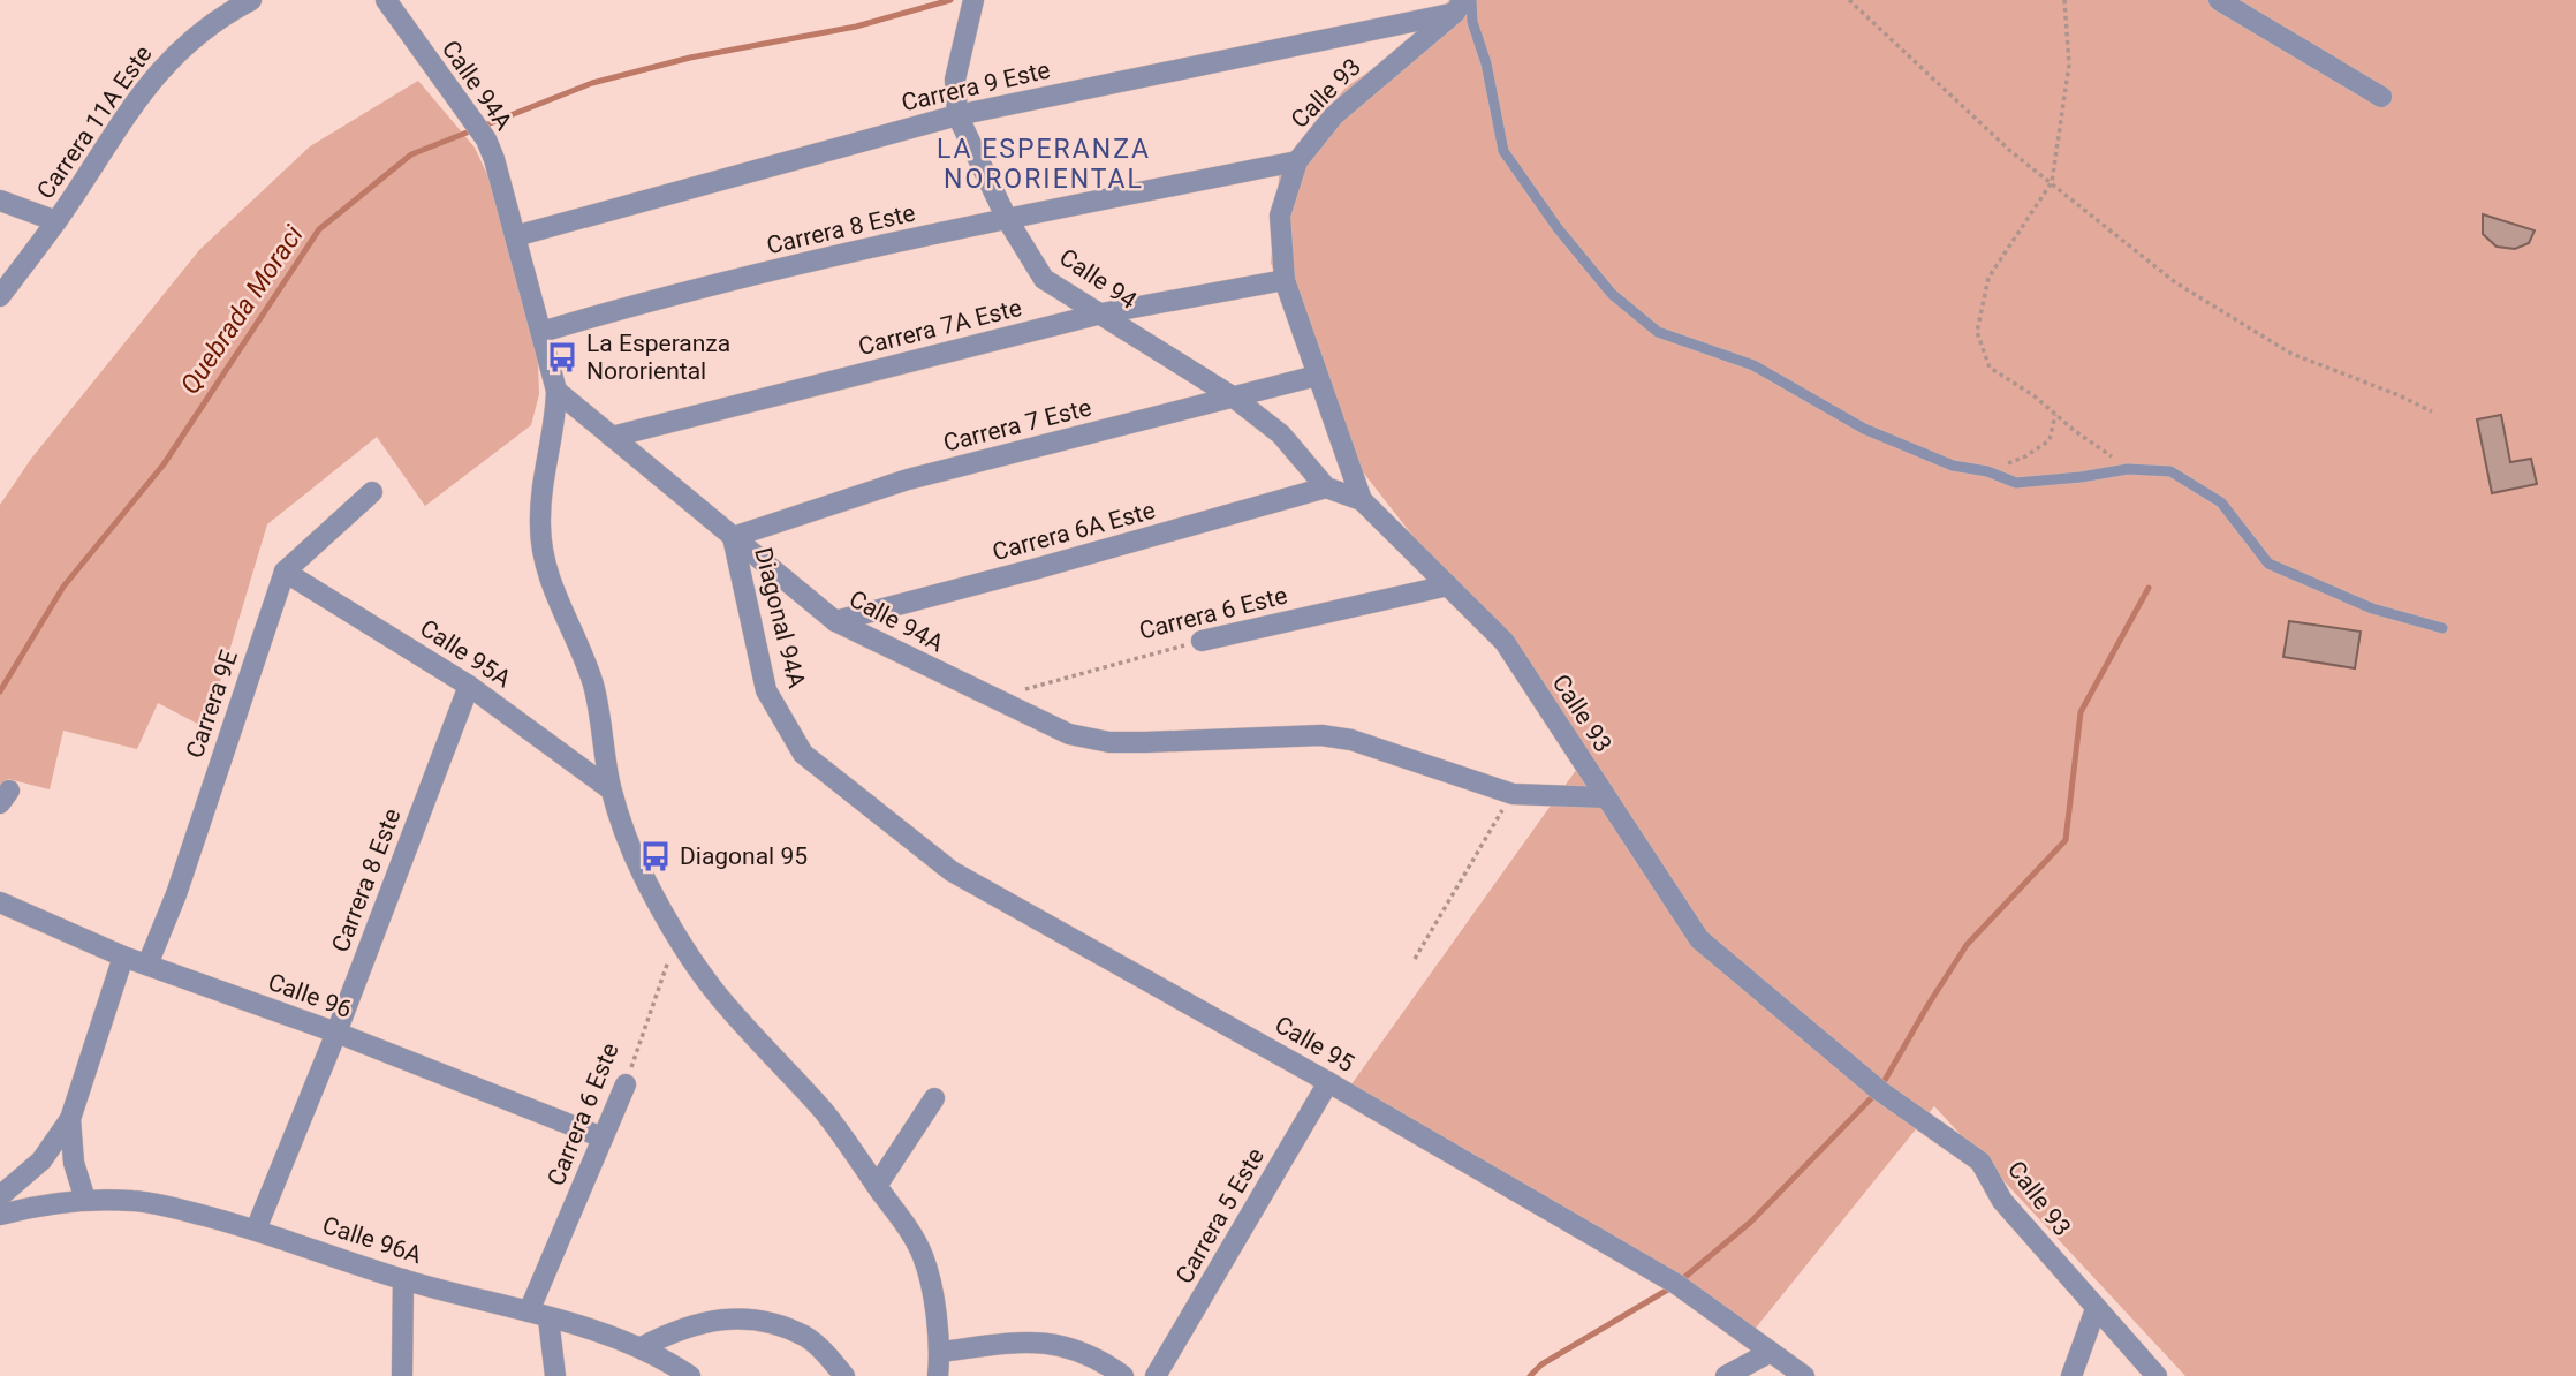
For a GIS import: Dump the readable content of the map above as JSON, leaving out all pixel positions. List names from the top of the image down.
{
  "streets": {
    "street": [
      "Calle 94A",
      "Carrera 9 Este",
      "Calle 93",
      "Carrera 11A Este",
      "Carrera 8 Este",
      "Calle 94",
      "Carrera 7A Este",
      "Carrera 7 Este",
      "Carrera 6A Este",
      "Carrera 6 Este",
      "Diagonal 94A",
      "Calle 95A",
      "Carrera 9E",
      "Calle 96",
      "Calle 95",
      "Carrera 5 Este",
      "Calle 96A"
    ]
  },
  "crossings": [
    ["Calle 94A", "Carrera 9 Este"],
    ["Calle 94A", "Calle 93"],
    ["Calle 94A", "Carrera 8 Este"],
    ["Calle 94A", "Carrera 7A Este"],
    ["Calle 94A", "Carrera 7 Este"],
    ["Calle 94A", "Carrera 6A Este"],
    ["Calle 94A", "Carrera 6 Este"],
    ["Calle 94A", "Diagonal 94A"],
    ["Carrera 9 Este", "Calle 93"],
    ["Carrera 9 Este", "Calle 94"],
    ["Calle 93", "Carrera 8 Este"],
    ["Calle 93", "Carrera 7A Este"],
    ["Calle 93", "Carrera 7 Este"],
    ["Calle 93", "Carrera 6 Este"],
    ["Carrera 8 Este", "Calle 94"],
    ["Carrera 8 Este", "Calle 95A"],
    ["Carrera 8 Este", "Calle 96"],
    ["Carrera 8 Este", "Calle 96A"],
    ["Calle 94", "Carrera 7A Este"],
    ["Calle 94", "Carrera 7 Este"],
    ["Calle 94", "Carrera 6A Este"],
    ["Carrera 7 Este", "Diagonal 94A"],
    ["Carrera 6 Este", "Calle 96"],
    ["Carrera 6 Este", "Calle 96A"],
    ["Diagonal 94A", "Calle 95"],
    ["Calle 95A", "Carrera 9E"],
    ["Carrera 9E", "Calle 96"],
    ["Calle 95", "Carrera 5 Este"]
  ],
  "districts": ["LA ESPERANZA NORORIENTAL"],
  "water": ["Quebrada Moraci"],
  "places": {
    "bus stop": ["La Esperanza Nororiental", "Diagonal 95"]
  }
}
